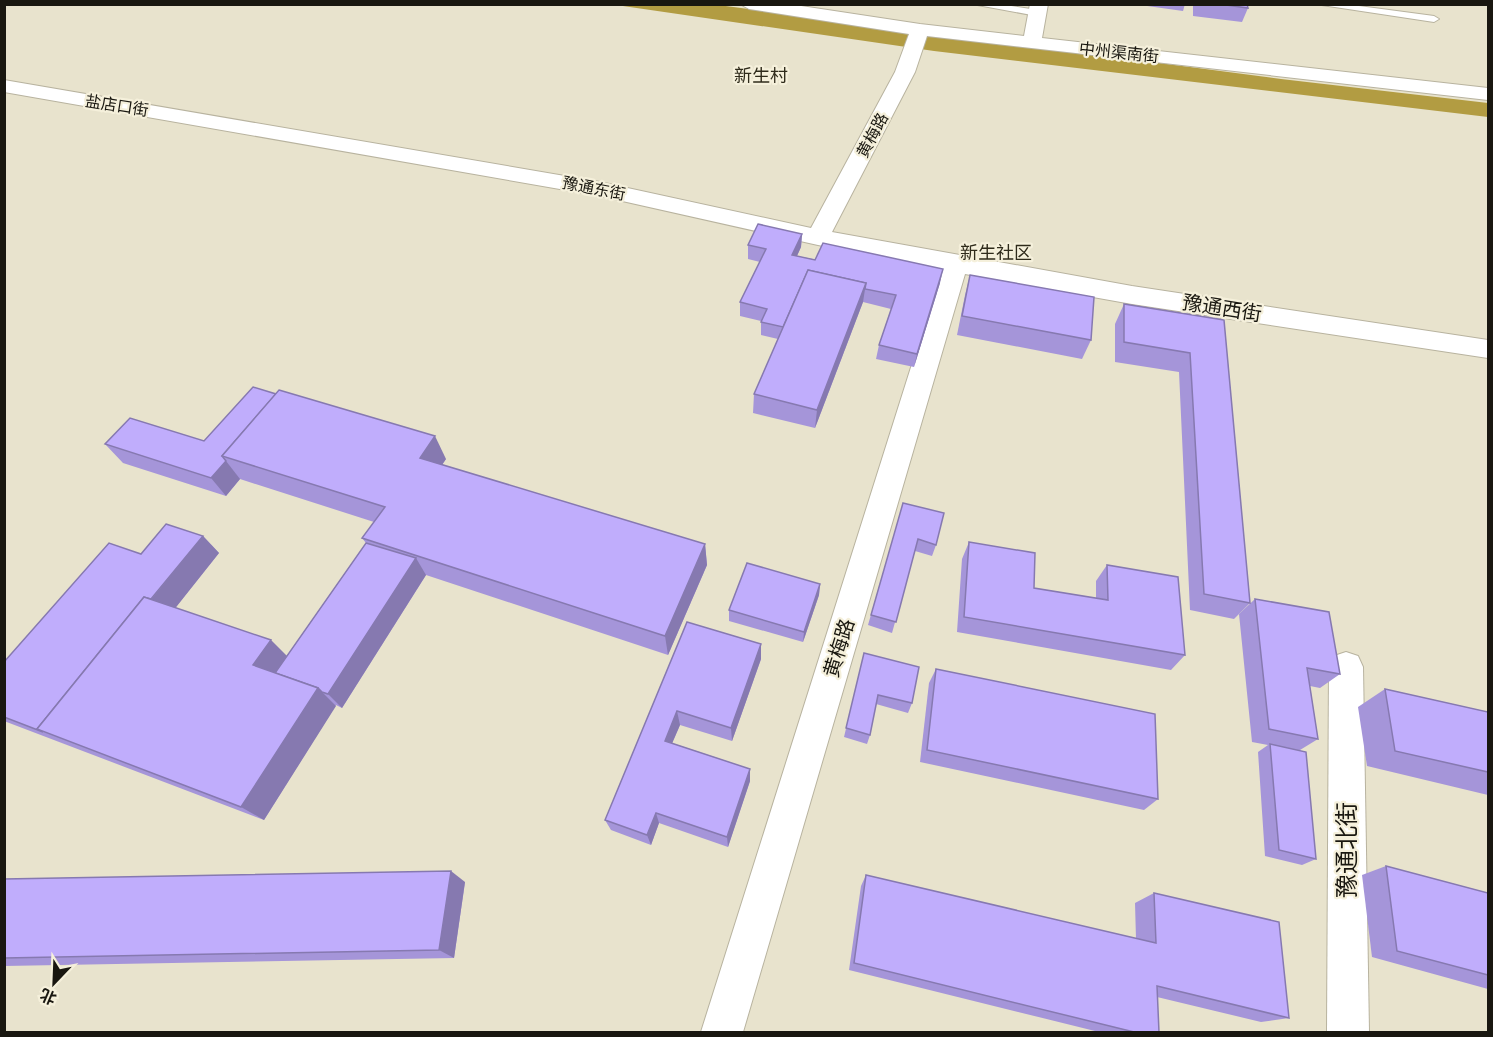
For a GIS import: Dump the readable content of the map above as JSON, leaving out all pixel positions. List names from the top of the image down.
{
  "streets": {
    "street": [
      "中州渠南街",
      "盐店口街",
      "黄梅路",
      "豫通东街",
      "豫通西街",
      "豫通北街"
    ]
  },
  "crossings": [
    ["中州渠南街", "黄梅路"],
    ["盐店口街", "豫通东街"],
    ["黄梅路", "豫通东街"],
    ["黄梅路", "豫通西街"],
    ["豫通东街", "豫通西街"]
  ],
  "districts": ["新生村", "新生社区"],
  "north": "bottom left"
}
